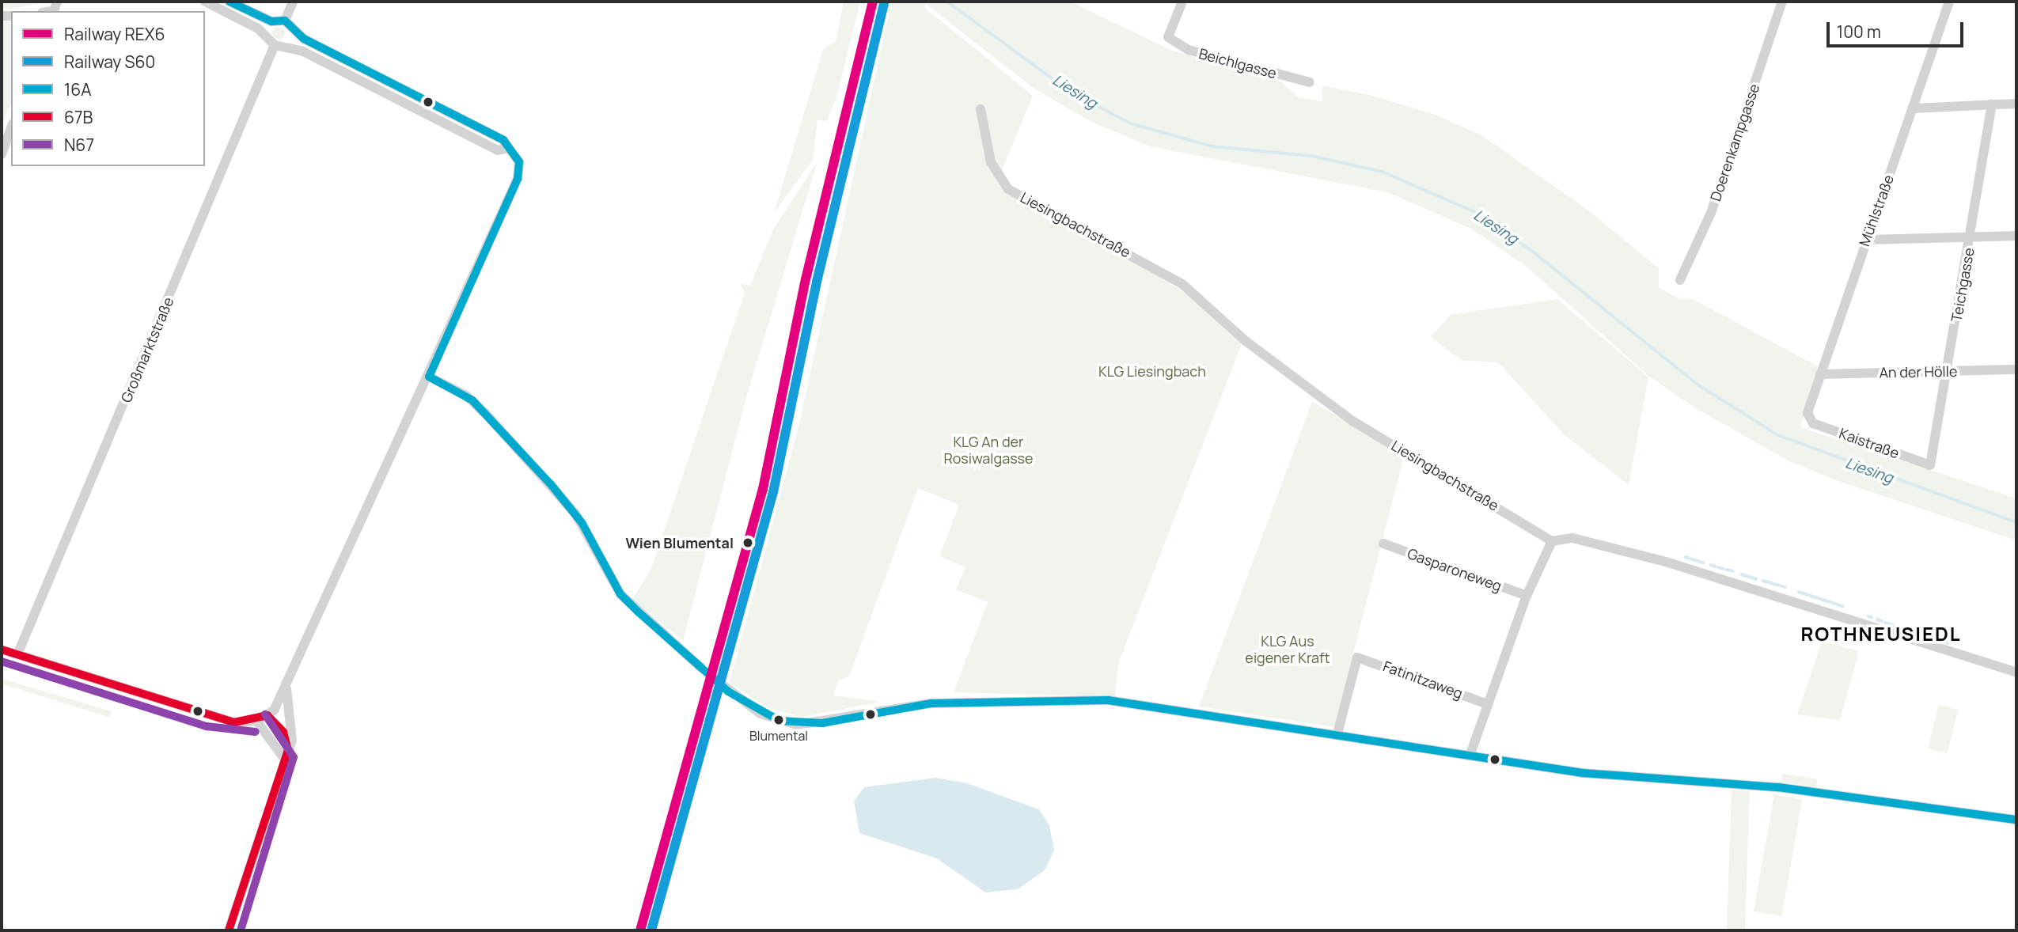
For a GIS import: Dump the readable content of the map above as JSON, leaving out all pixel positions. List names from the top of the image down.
{
  "streets": {
    "street": [
      "Beichlgasse",
      "Doerenkampgasse",
      "Mühlstraße",
      "Liesingbachstraße",
      "Teichgasse",
      "Großmarktstraße",
      "An der Hölle",
      "Kaistraße",
      "Gasparoneweg",
      "Fatinitzaweg"
    ]
  },
  "crossings": [
    ["Mühlstraße", "An der Hölle"],
    ["Mühlstraße", "Kaistraße"],
    ["Teichgasse", "An der Hölle"],
    ["Teichgasse", "Kaistraße"]
  ],
  "districts": ["ROTHNEUSIEDL"],
  "water": ["Liesing"],
  "parks": ["KLG Liesingbach", "KLG An der Rosiwalgasse", "KLG Aus eigener Kraft"],
  "places": ["Wien Blumental", "Blumental"],
  "lines": [
    "rail line REX6",
    "transit line 16A",
    "rail line S60",
    "transit line 67B",
    "transit line N67"
  ],
  "legend": [
    "Railway REX6",
    "Railway S60",
    "16A",
    "67B",
    "N67"
  ],
  "scale_bar": "100 m"
}
